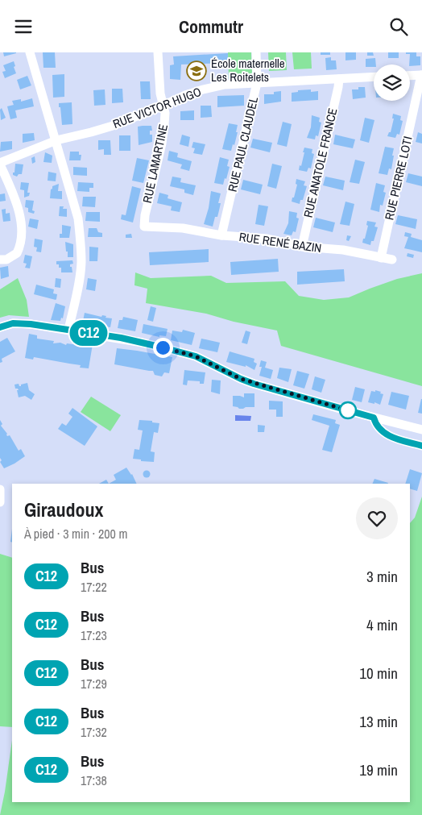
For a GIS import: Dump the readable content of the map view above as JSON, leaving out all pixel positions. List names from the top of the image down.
{
  "streets": {
    "street": [
      "RUE VICTOR HUGO",
      "RUE PAUL CLAUDEL",
      "RUE ANATOLE FRANCE",
      "RUE LAMARTINE",
      "RUE PIERRE LOTI",
      "RUE RENÉ BAZIN"
    ]
  },
  "crossings": [
    ["RUE VICTOR HUGO", "RUE PAUL CLAUDEL"],
    ["RUE VICTOR HUGO", "RUE ANATOLE FRANCE"],
    ["RUE VICTOR HUGO", "RUE LAMARTINE"],
    ["RUE PAUL CLAUDEL", "RUE RENÉ BAZIN"],
    ["RUE ANATOLE FRANCE", "RUE RENÉ BAZIN"],
    ["RUE LAMARTINE", "RUE RENÉ BAZIN"],
    ["RUE PIERRE LOTI", "RUE RENÉ BAZIN"]
  ],
  "places": {
    "school or university": ["École maternelle Les Roitelets"]
  },
  "lines": ["bus line C12"],
  "page": {
    "header": "Commutr",
    "on_map": "C12",
    "heading": ["Giraudoux", "À pied · 3 min · 200 m"],
    "list": [
      {
        "mark": "C12",
        "name": "Bus",
        "note": "17:22",
        "value": "3 min"
      },
      {
        "mark": "C12",
        "name": "Bus",
        "note": "17:23",
        "value": "4 min"
      },
      {
        "mark": "C12",
        "name": "Bus",
        "note": "17:29",
        "value": "10 min"
      },
      {
        "mark": "C12",
        "name": "Bus",
        "note": "17:32",
        "value": "13 min"
      },
      {
        "mark": "C12",
        "name": "Bus",
        "note": "17:38",
        "value": "19 min"
      }
    ]
  }
}
